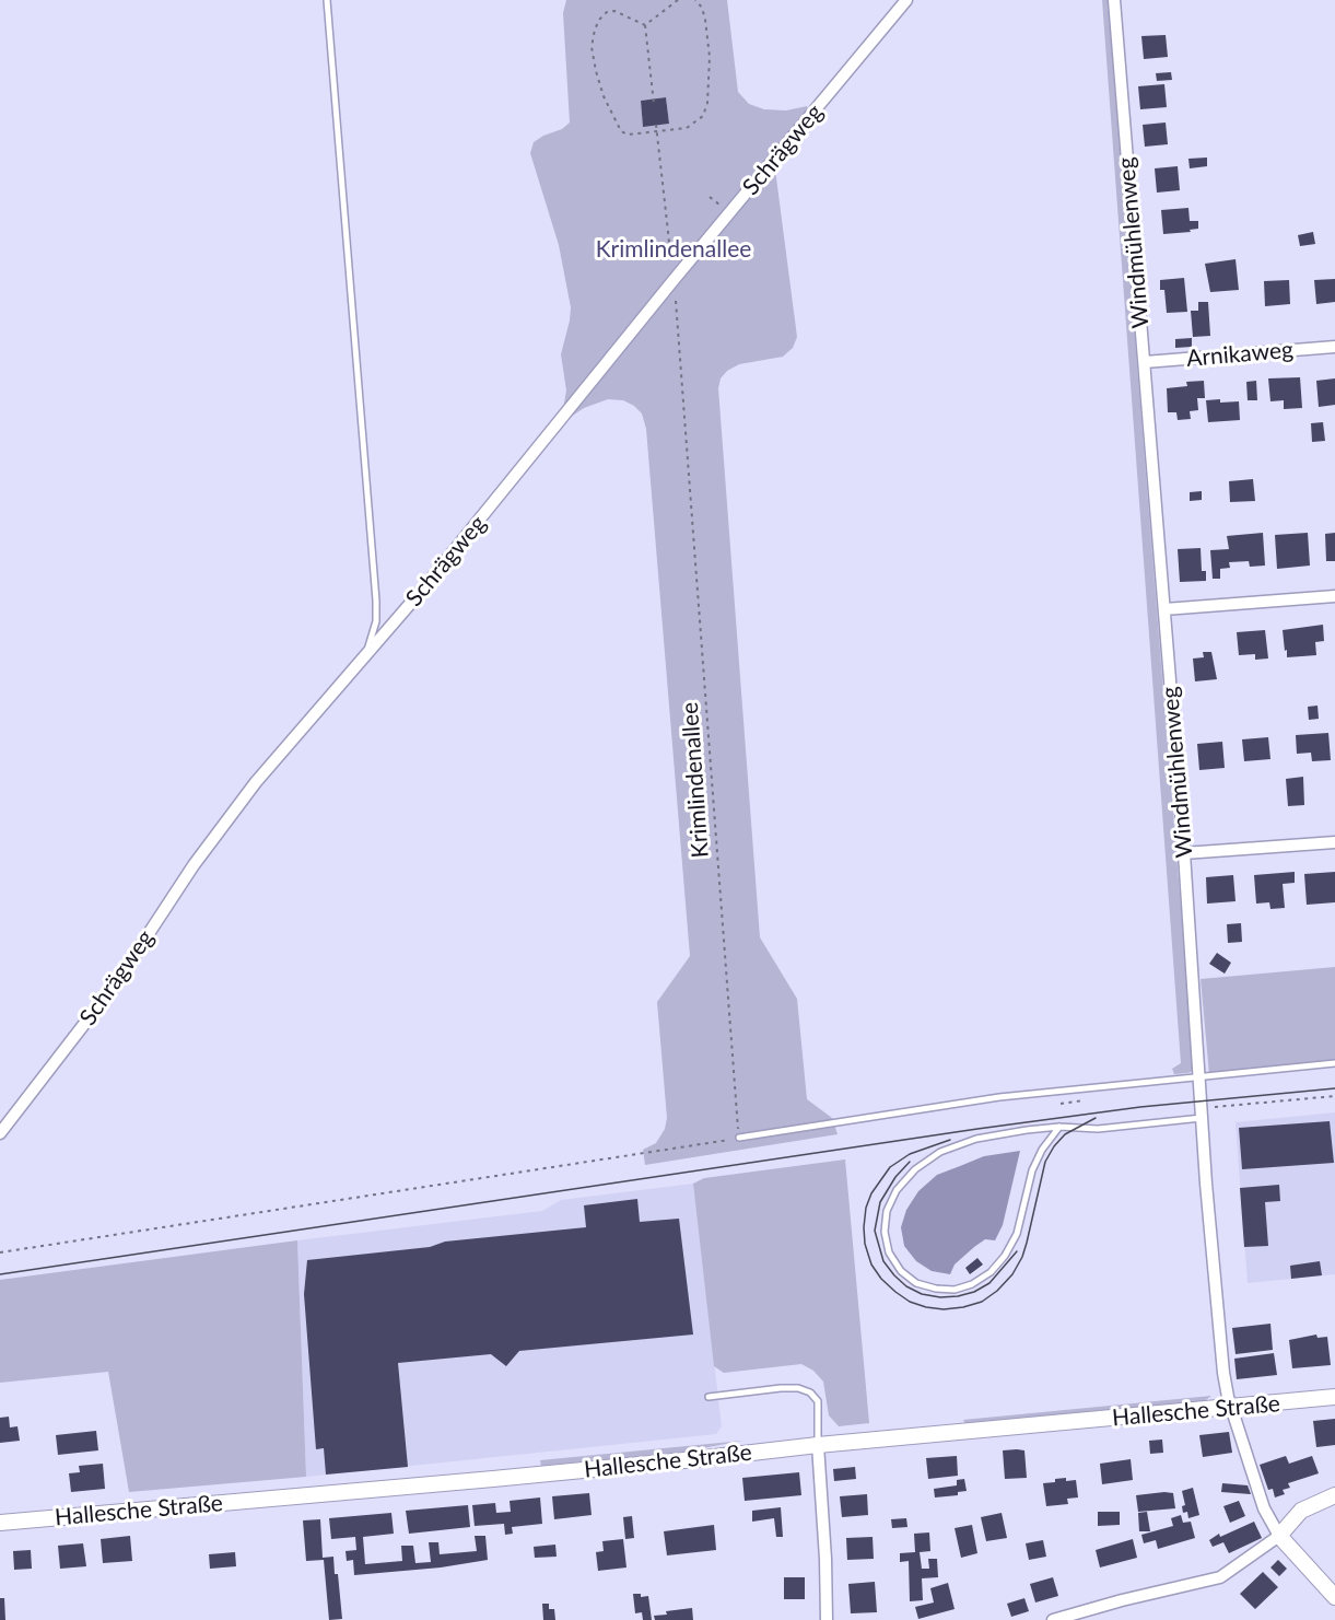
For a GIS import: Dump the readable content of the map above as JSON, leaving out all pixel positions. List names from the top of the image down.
{
  "streets": {
    "street": [
      "Schrägweg",
      "Windmühlenweg",
      "Arnikaweg",
      "Hallesche Straße"
    ],
    "path": ["Krimlindenallee"]
  },
  "crossings": [
    ["Schrägweg", "Krimlindenallee"],
    ["Windmühlenweg", "Arnikaweg"],
    ["Windmühlenweg", "Hallesche Straße"]
  ],
  "parks": ["Krimlindenallee"]
}
